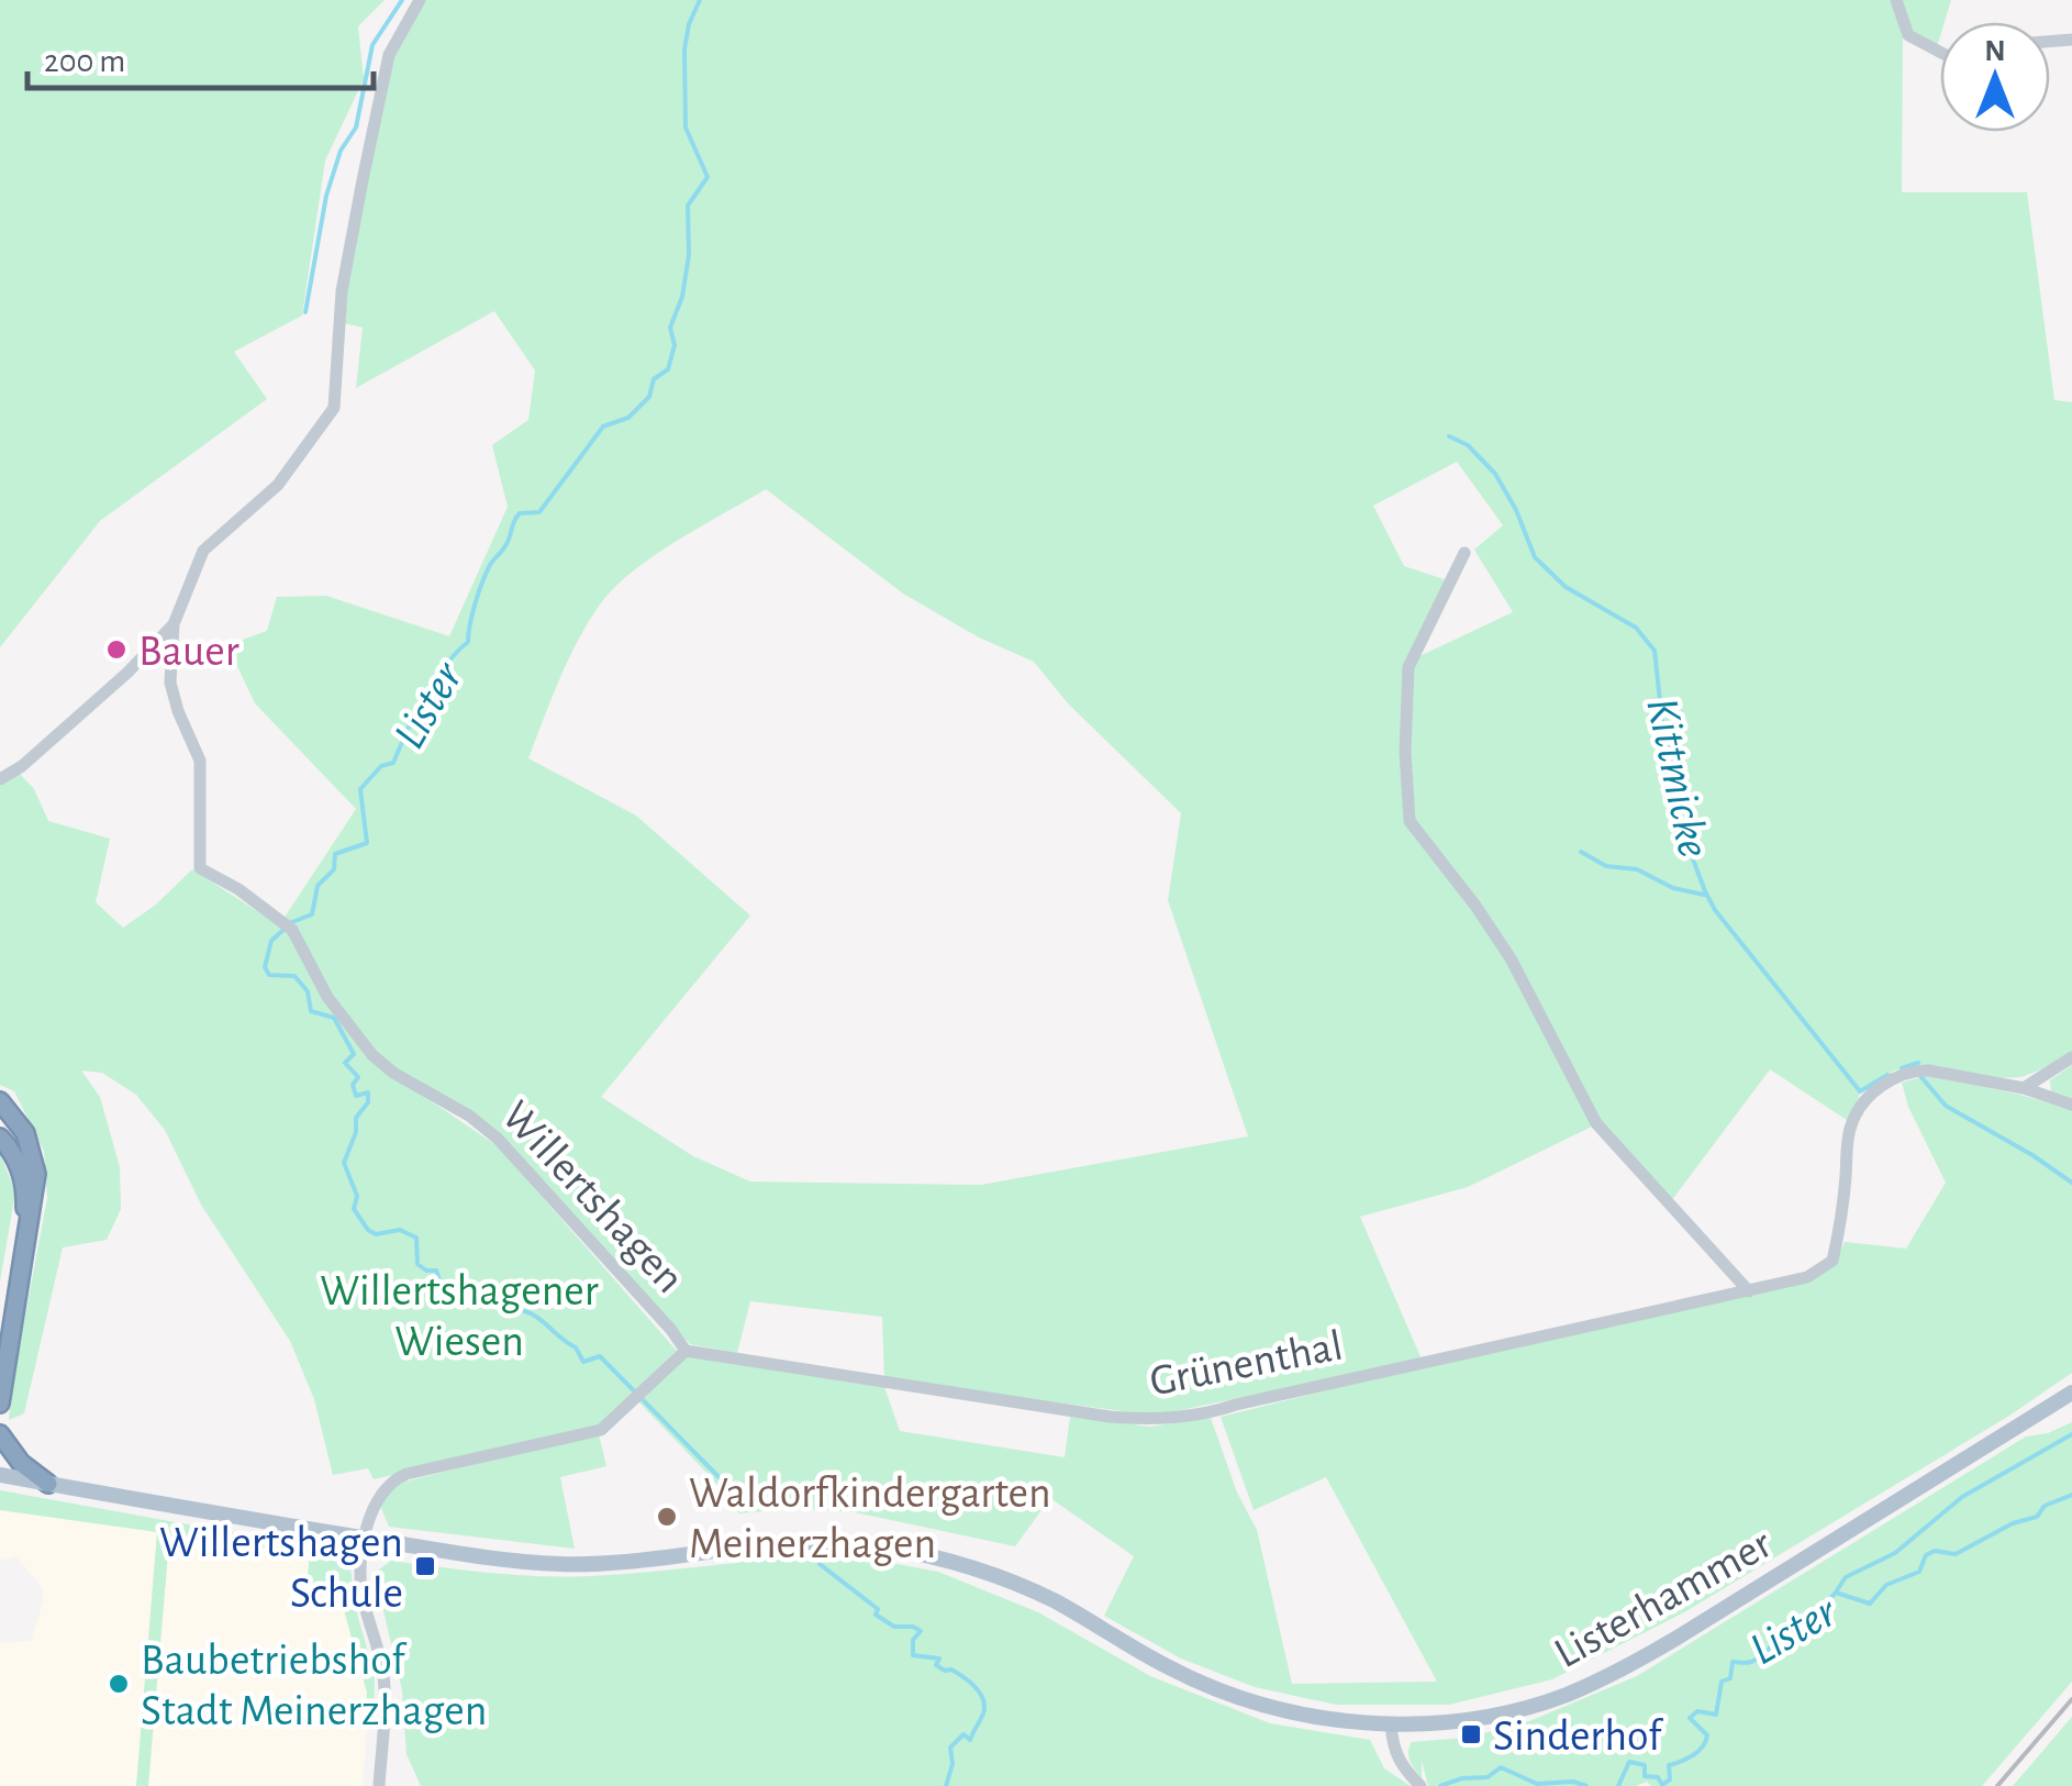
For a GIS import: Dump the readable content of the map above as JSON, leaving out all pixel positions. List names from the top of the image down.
{
  "streets": {
    "main road": ["Listerhammer"],
    "street": ["Willertshagen", "Grünenthal"]
  },
  "crossings": [
    ["Willertshagen", "Grünenthal"]
  ],
  "water": ["Lister", "Kittmicke"],
  "parks": ["Willertshagener Wiesen"],
  "places": {
    "other": ["Bauer", "Waldorfkindergarten Meinerzhagen", "Baubetriebshof Stadt Meinerzhagen"],
    "transit": ["Willertshagen Schule", "Sinderhof"]
  },
  "scale_bar": "200 m",
  "north": "top"
}
